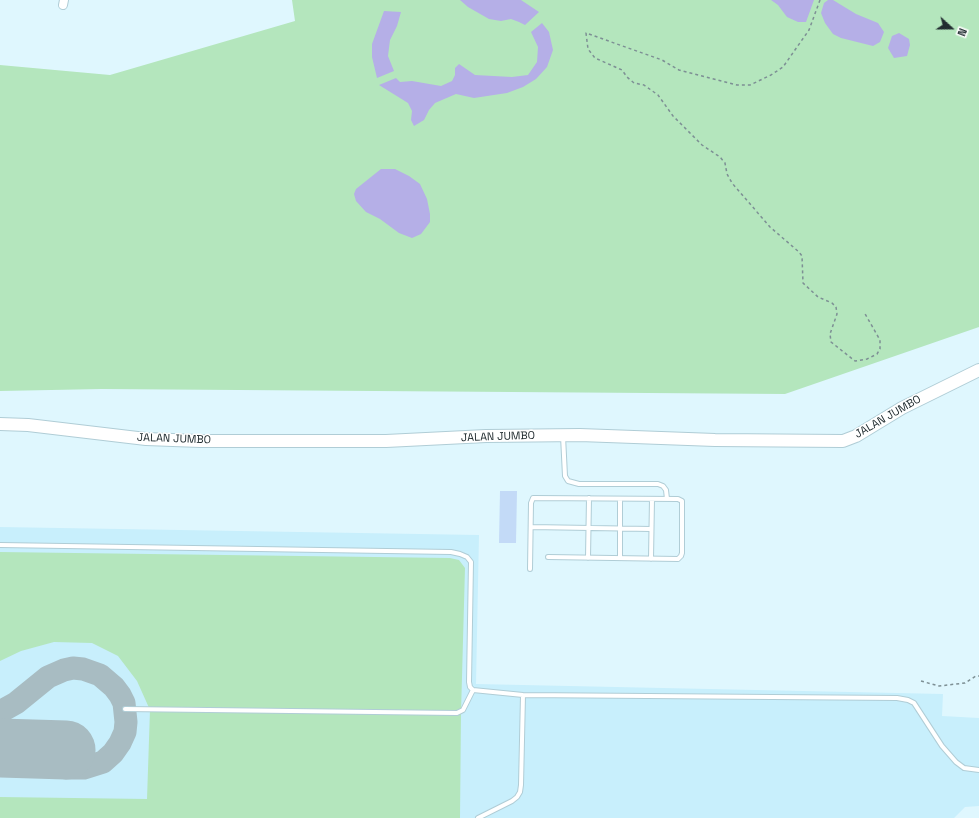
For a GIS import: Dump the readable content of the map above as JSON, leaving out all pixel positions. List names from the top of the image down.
{
  "streets": {
    "main road": ["JALAN JUMBO"]
  },
  "north": "right"
}
